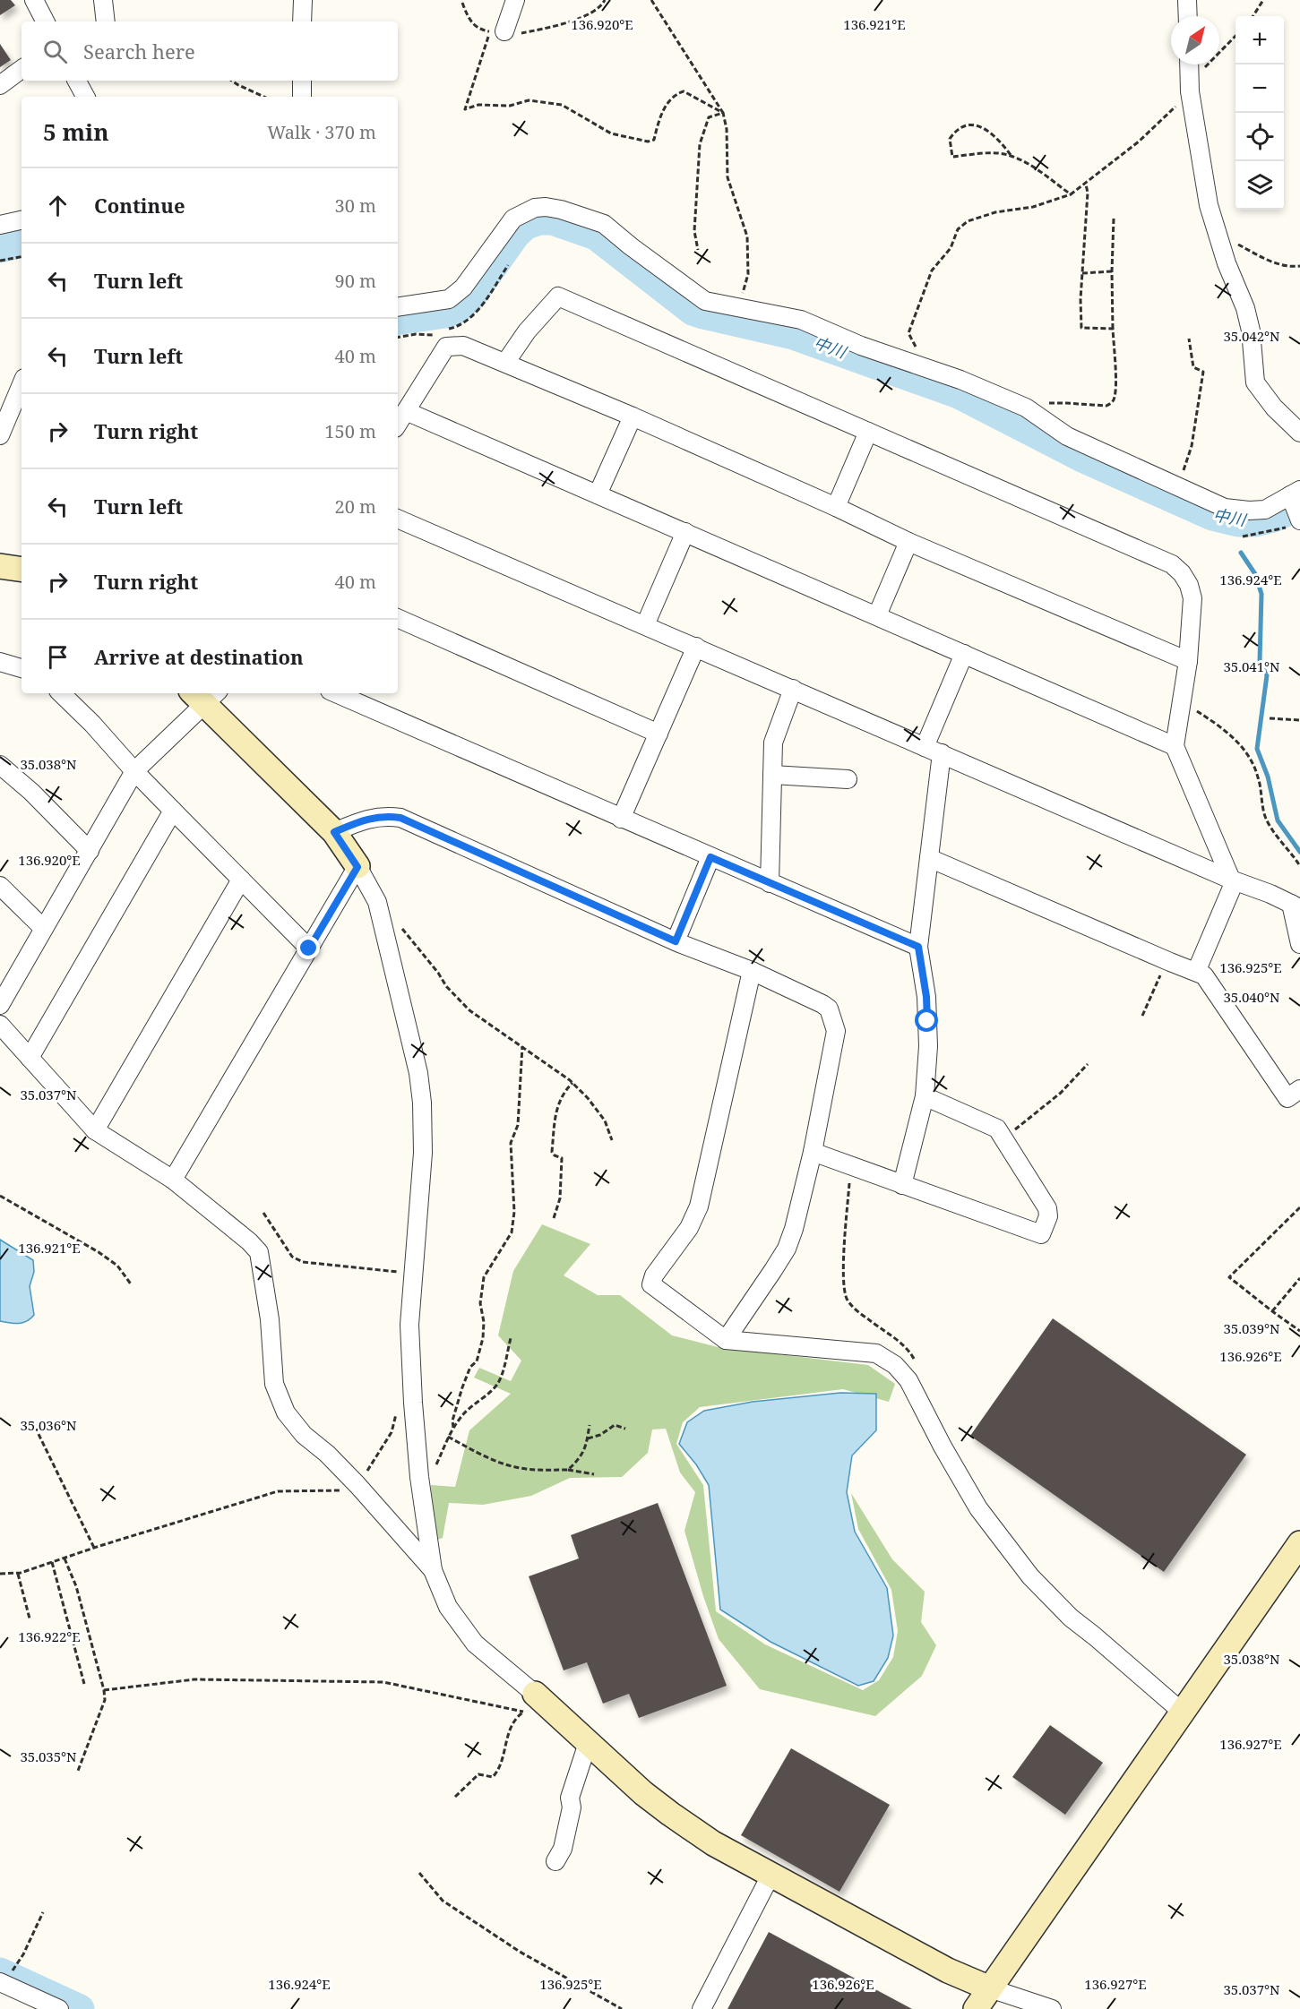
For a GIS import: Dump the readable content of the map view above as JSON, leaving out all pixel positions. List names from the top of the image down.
{
  "water": ["中川"],
  "north": "top right",
  "page": {
    "map_buttons": ["+", "−"],
    "search": "Search here",
    "heading": ["5 min", "Walk · 370 m"],
    "list": [
      ["Continue", "30 m"],
      ["Turn left", "90 m"],
      ["Turn left", "40 m"],
      ["Turn right", "150 m"],
      ["Turn left", "20 m"],
      ["Turn right", "40 m"],
      "Arrive at destination"
    ]
  },
  "coordinates": [
    "136.920°E",
    "136.921°E",
    "35.042°N",
    "136.924°E",
    "35.041°N",
    "35.038°N",
    "136.925°E",
    "35.040°N",
    "35.037°N",
    "35.039°N",
    "136.926°E",
    "35.036°N",
    "136.922°E",
    "136.927°E",
    "35.035°N"
  ]
}
